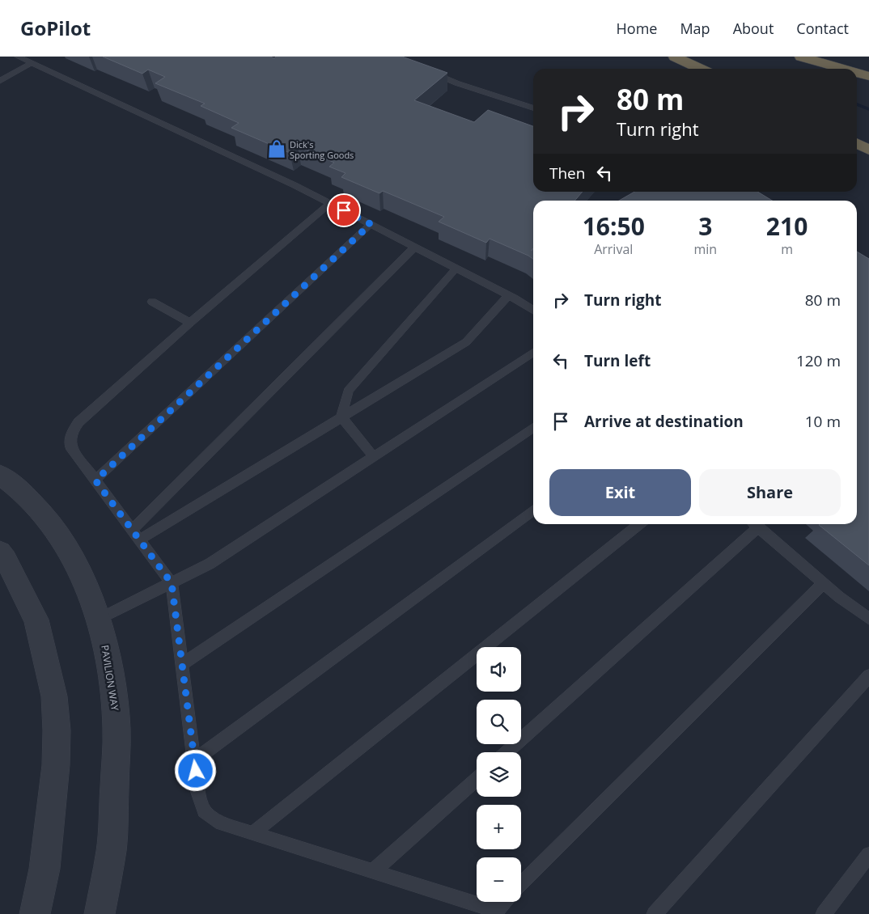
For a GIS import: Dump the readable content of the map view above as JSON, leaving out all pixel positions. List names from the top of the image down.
{
  "streets": {
    "street": ["PAVILION WAY"]
  },
  "places": {
    "shop": ["Dick's Sporting Goods"]
  },
  "page": {
    "header": "GoPilot",
    "nav": [
      "Home",
      "Map",
      "About",
      "Contact"
    ],
    "turn": ["80 m", "Turn right"],
    "then": "Then",
    "eta": [
      "16:50",
      "Arrival",
      "3",
      "min",
      "210",
      "m"
    ],
    "list": [
      {
        "name": "Turn right",
        "value": "80 m"
      },
      {
        "name": "Turn left",
        "value": "120 m"
      },
      {
        "name": "Arrive at destination",
        "value": "10 m"
      }
    ],
    "buttons": ["Exit", "Share"],
    "map_buttons": ["+", "−"]
  }
}
